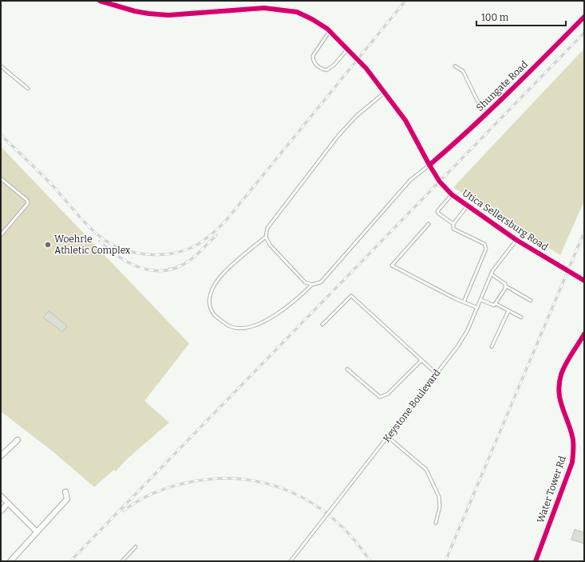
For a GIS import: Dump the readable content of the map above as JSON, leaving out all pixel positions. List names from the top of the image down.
{
  "streets": {
    "street": ["Shungate Road", "Utica Sellersburg Road", "Water Tower Rd"],
    "lane": ["Keystone Boulevard"]
  },
  "crossings": [
    ["Shungate Road", "Utica Sellersburg Road"],
    ["Utica Sellersburg Road", "Keystone Boulevard"]
  ],
  "places": ["Woehrle Athletic Complex"],
  "scale_bar": "100 m"
}
